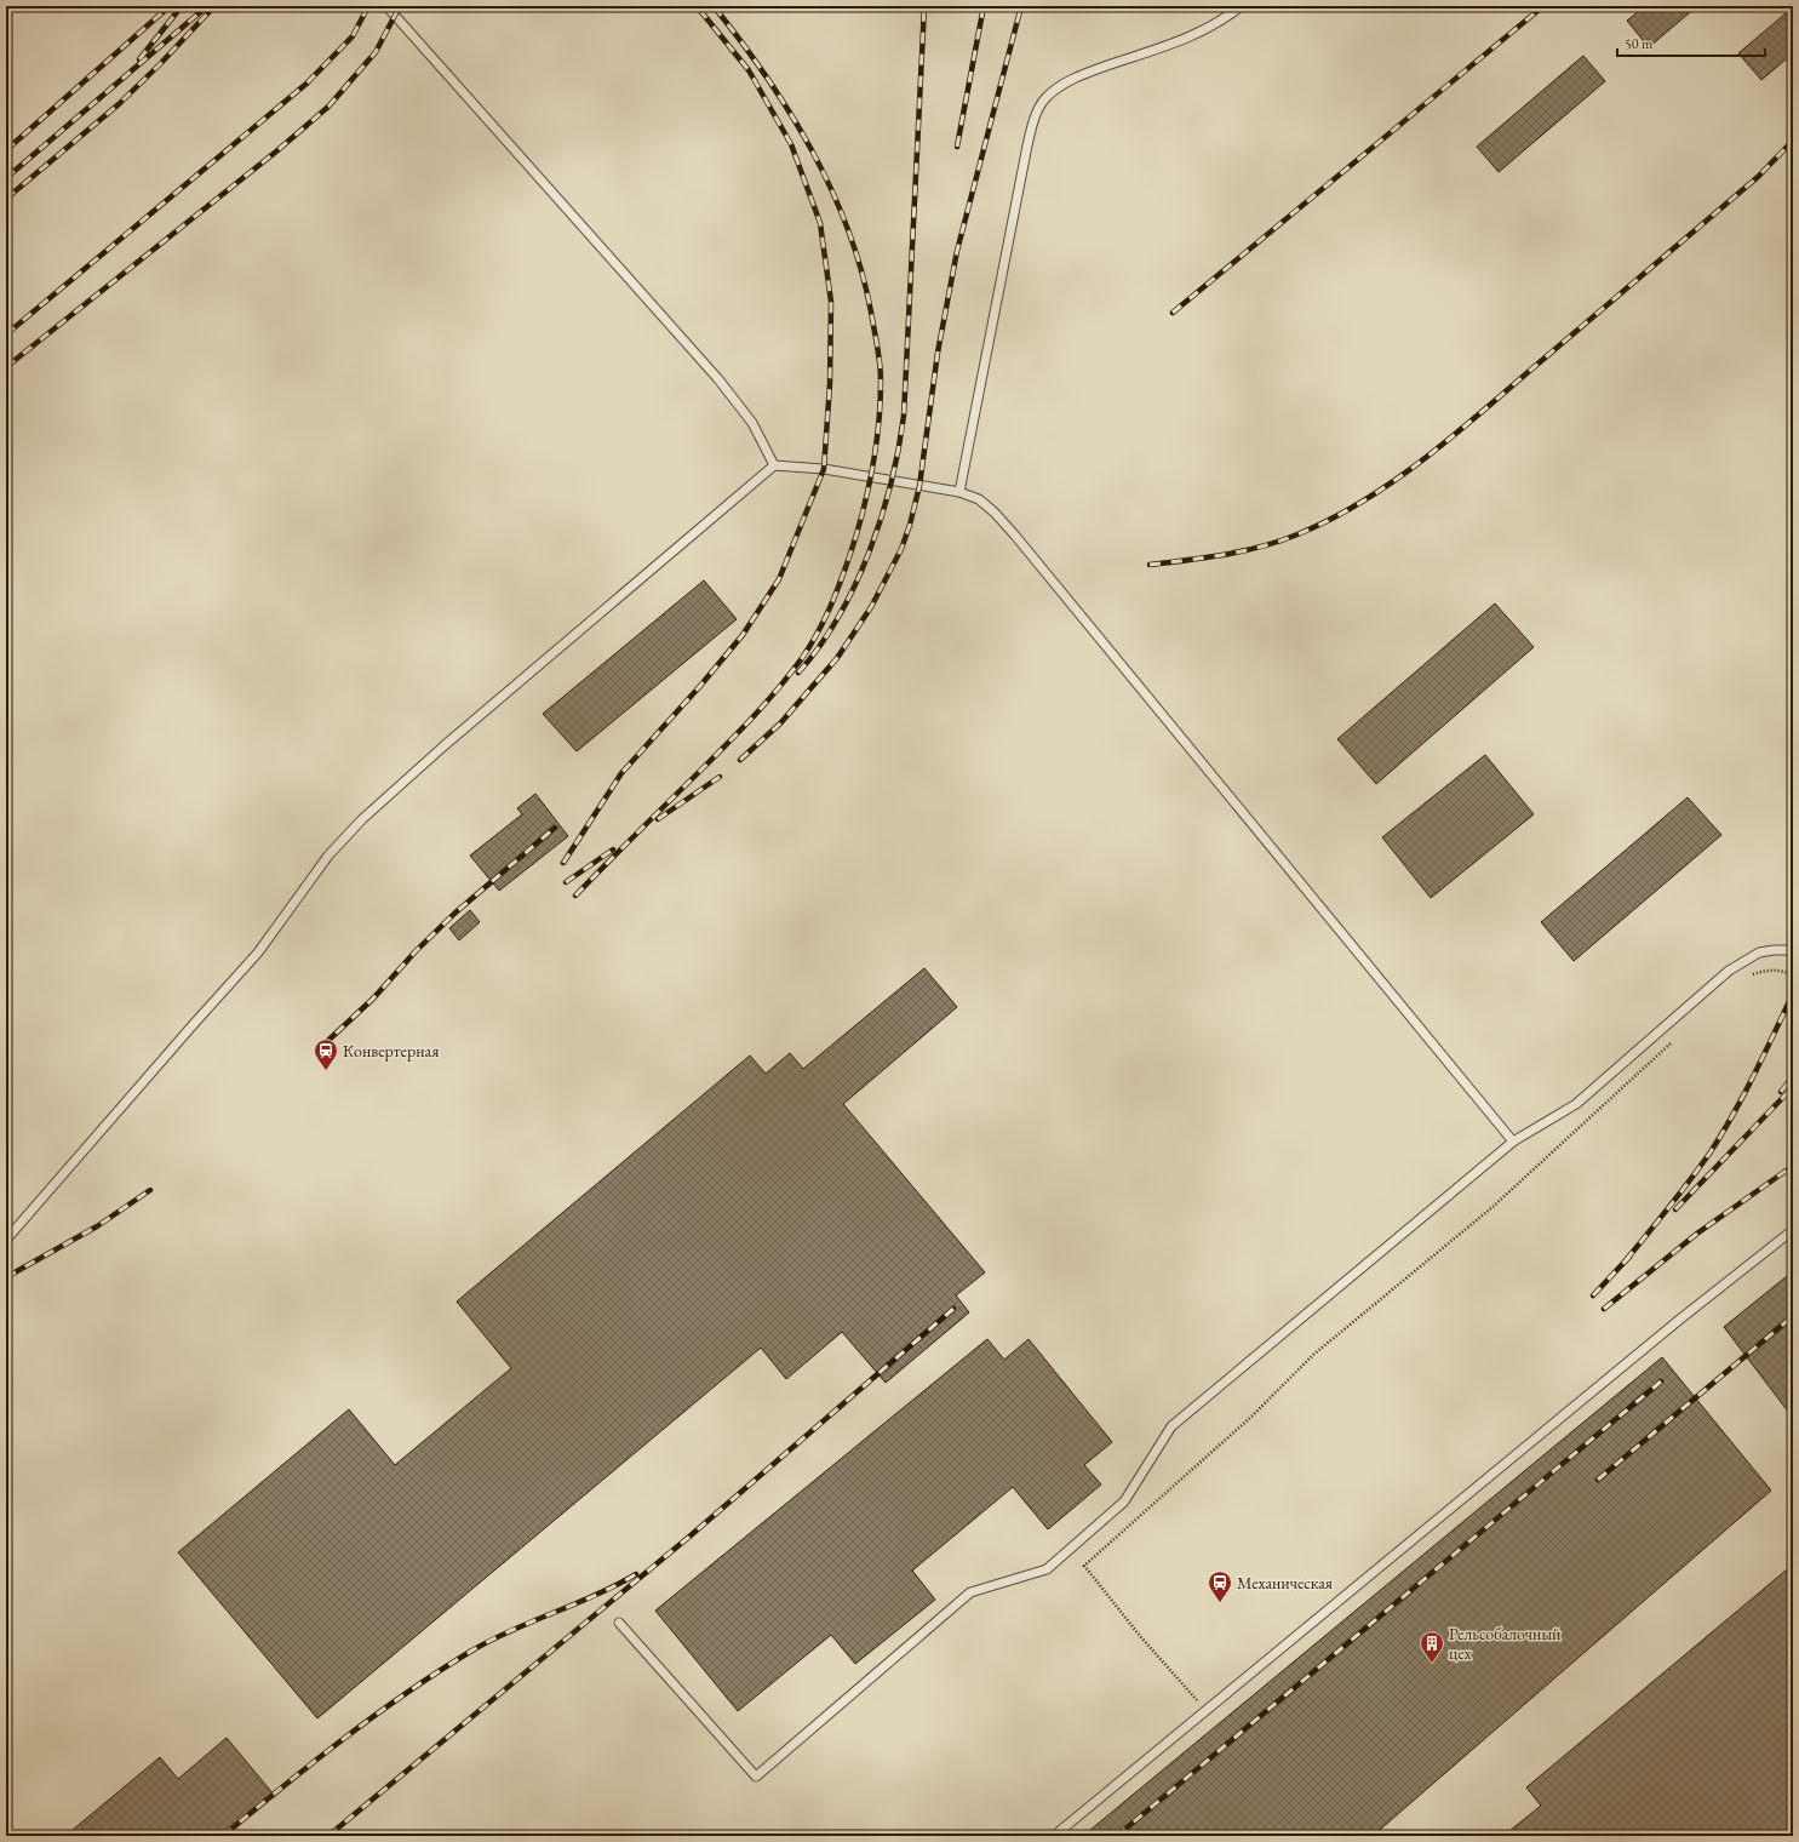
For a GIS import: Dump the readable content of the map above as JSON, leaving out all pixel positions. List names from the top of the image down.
{
  "places": {
    "station": ["Конвертерная", "Механическая"],
    "building": ["Рельсобалочный цех"]
  },
  "scale_bar": "50 m"
}
